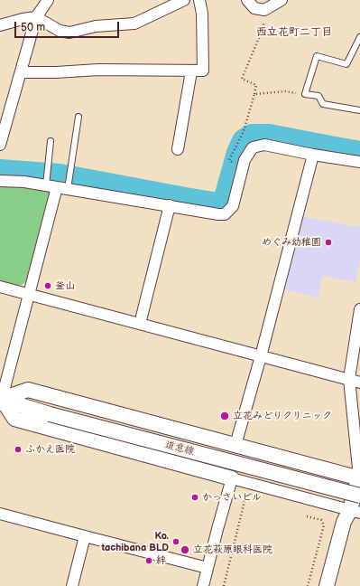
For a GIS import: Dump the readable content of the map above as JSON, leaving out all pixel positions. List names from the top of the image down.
{
  "streets": {
    "street": ["道意線"]
  },
  "districts": ["西立花町二丁目"],
  "places": [
    "めぐみ幼稚園",
    "釜山",
    "立花みどりクリニック",
    "ふかえ医院",
    "かっさいビル",
    "Ko. tachibana BLD",
    "立花萩原眼科医院",
    "絆"
  ],
  "scale_bar": "50 m"
}
